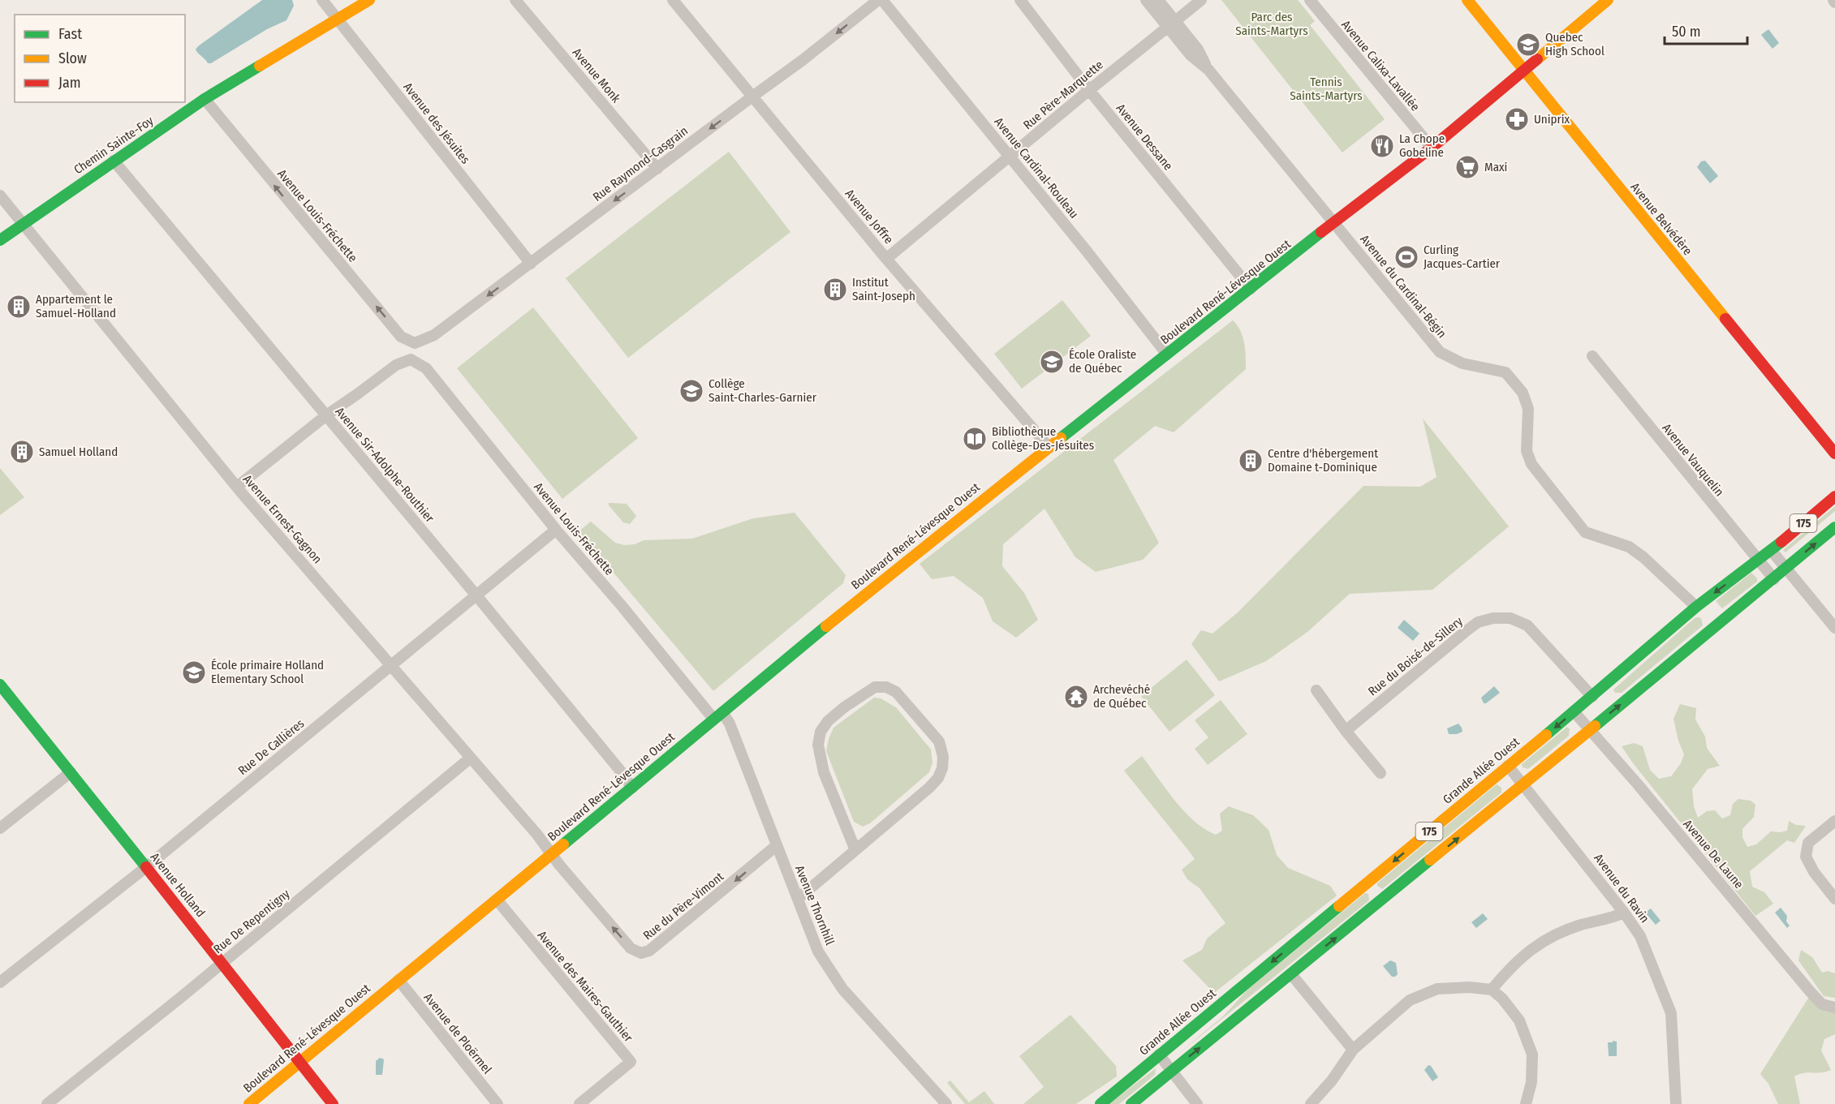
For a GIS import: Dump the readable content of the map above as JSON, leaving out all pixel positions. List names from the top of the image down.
{
  "streets": {
    "main road": [
      "Chemin Sainte-Foy",
      "Avenue Belvédère",
      "Boulevard René-Lévesque Ouest",
      "175",
      "Grande Allée Ouest",
      "Avenue Holland"
    ],
    "street": [
      "Avenue Calixa-Lavallée",
      "Avenue Monk",
      "Rue Père-Marquette",
      "Avenue des Jésuites",
      "Avenue Dessane",
      "Rue Raymond-Casgrain",
      "Avenue Cardinal-Rouleau",
      "Avenue Louis-Fréchette",
      "Avenue Joffre",
      "Avenue du Cardinal-Bégin",
      "Avenue Vauquelin",
      "Avenue Sir-Adolphe-Routhier",
      "Avenue Ernest-Gagnon",
      "Rue du Boisé-de-Sillery",
      "Rue De Callières",
      "Avenue De Laune",
      "Avenue du Ravin",
      "Avenue Thornhill",
      "Rue du Père-Vimont",
      "Rue De Repentigny",
      "Avenue des Maires-Gauthier",
      "Avenue de Ploërmel"
    ]
  },
  "crossings": [
    ["Avenue Calixa-Lavallée", "Boulevard René-Lévesque Ouest"],
    ["Avenue Monk", "Rue Raymond-Casgrain"],
    ["Rue Père-Marquette", "Avenue Dessane"],
    ["Rue Père-Marquette", "Avenue Cardinal-Rouleau"],
    ["Rue Père-Marquette", "Avenue Joffre"],
    ["Rue Père-Marquette", "Avenue du Cardinal-Bégin"],
    ["Avenue des Jésuites", "Chemin Sainte-Foy"],
    ["Avenue des Jésuites", "Rue Raymond-Casgrain"],
    ["Avenue Dessane", "Boulevard René-Lévesque Ouest"],
    ["Chemin Sainte-Foy", "Avenue Louis-Fréchette"],
    ["Chemin Sainte-Foy", "Avenue Sir-Adolphe-Routhier"],
    ["Chemin Sainte-Foy", "Avenue Ernest-Gagnon"],
    ["Rue Raymond-Casgrain", "Avenue Louis-Fréchette"],
    ["Rue Raymond-Casgrain", "Avenue Joffre"],
    ["Avenue Cardinal-Rouleau", "Boulevard René-Lévesque Ouest"],
    ["Avenue Louis-Fréchette", "Boulevard René-Lévesque Ouest"],
    ["Avenue Louis-Fréchette", "Avenue Sir-Adolphe-Routhier"],
    ["Avenue Louis-Fréchette", "Rue De Callières"],
    ["Avenue Louis-Fréchette", "Avenue Thornhill"],
    ["Avenue Joffre", "Boulevard René-Lévesque Ouest"],
    ["Avenue Belvédère", "Boulevard René-Lévesque Ouest"],
    ["Avenue du Cardinal-Bégin", "Boulevard René-Lévesque Ouest"],
    ["Avenue du Cardinal-Bégin", "Grande Allée Ouest"],
    ["Boulevard René-Lévesque Ouest", "Avenue Sir-Adolphe-Routhier"],
    ["Boulevard René-Lévesque Ouest", "Avenue Ernest-Gagnon"],
    ["Boulevard René-Lévesque Ouest", "Avenue Holland"],
    ["Boulevard René-Lévesque Ouest", "Avenue Thornhill"],
    ["Boulevard René-Lévesque Ouest", "Rue du Père-Vimont"],
    ["Boulevard René-Lévesque Ouest", "Avenue des Maires-Gauthier"],
    ["Boulevard René-Lévesque Ouest", "Avenue de Ploërmel"],
    ["Avenue Vauquelin", "175"],
    ["Avenue Vauquelin", "Grande Allée Ouest"],
    ["Avenue Sir-Adolphe-Routhier", "Rue De Callières"],
    ["Avenue Ernest-Gagnon", "Rue De Callières"],
    ["Avenue Ernest-Gagnon", "Rue du Père-Vimont"],
    ["Avenue Ernest-Gagnon", "Rue De Repentigny"],
    ["175", "Avenue De Laune"],
    ["175", "Avenue du Ravin"],
    ["Rue du Boisé-de-Sillery", "Grande Allée Ouest"],
    ["Rue De Callières", "Avenue Holland"],
    ["Grande Allée Ouest", "Avenue De Laune"],
    ["Grande Allée Ouest", "Avenue du Ravin"],
    ["Avenue Holland", "Rue De Repentigny"],
    ["Avenue Thornhill", "Rue du Père-Vimont"]
  ],
  "one_way": ["Rue Raymond-Casgrain", "Avenue Louis-Fréchette"],
  "parks": ["Parc des Saints-Martyrs", "Tennis Saints-Martyrs"],
  "places": {
    "school or university": [
      "Quebec High School",
      "École Oraliste de Québec",
      "Collège Saint-Charles-Garnier",
      "École primaire Holland Elementary School"
    ],
    "pharmacy": ["Uniprix"],
    "restaurant": ["La Chope Gobeline"],
    "supermarket": ["Maxi"],
    "sports": ["Curling Jacques-Cartier"],
    "building": [
      "Institut Saint-Joseph",
      "Appartement le Samuel-Holland",
      "Samuel Holland",
      "Centre d'hébergement Domaine t-Dominique"
    ],
    "library": ["Bibliothèque Collège-Des-Jésuites"],
    "temple": ["Archevéché de Québec"]
  },
  "legend": ["Fast", "Slow", "Jam"],
  "scale_bar": "50 m"
}
